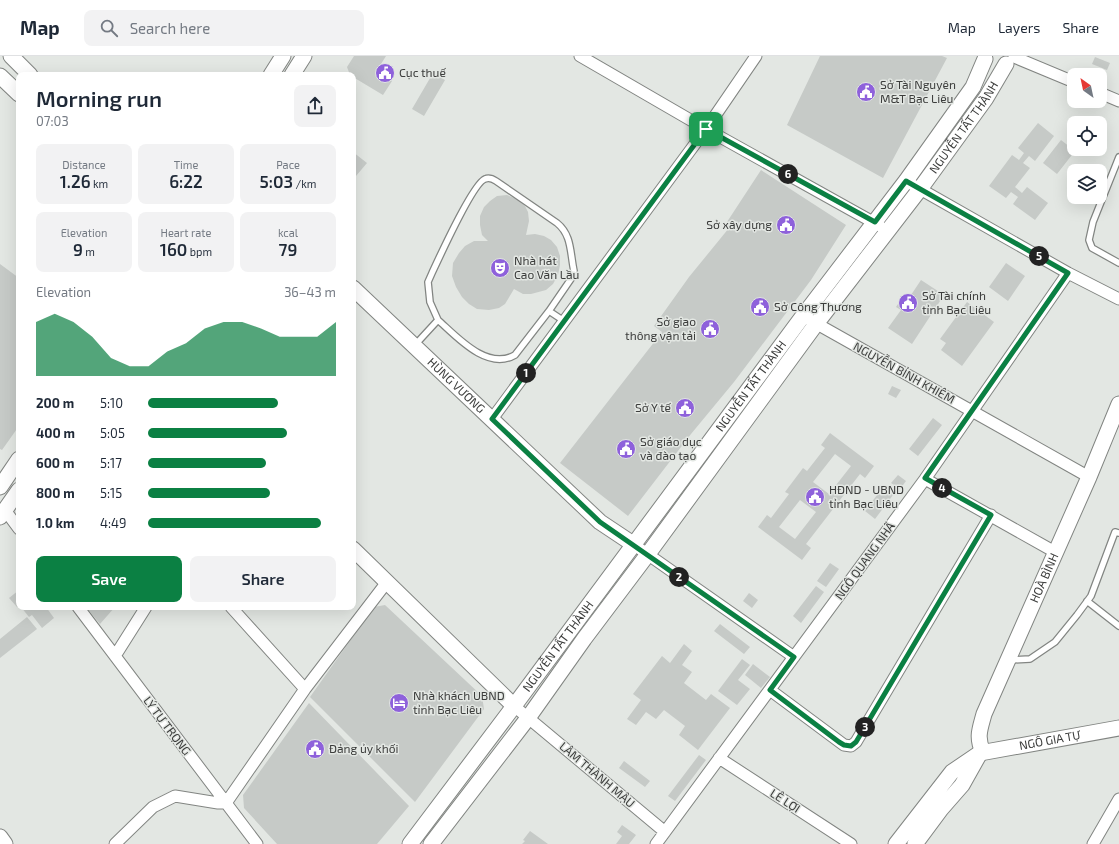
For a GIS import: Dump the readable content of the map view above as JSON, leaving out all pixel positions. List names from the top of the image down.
{
  "streets": {
    "street": [
      "NGUYỄN TẤT THÀNH",
      "NGUYỄN BỈNH KHIÊM",
      "HÙNG VƯƠNG",
      "NGÔ QUANG NHÃ",
      "HOÀ BÌNH",
      "LÝ TỰ TRỌNG",
      "NGÔ GIA TỰ",
      "LÂM THÀNH MẬU",
      "LÊ LỢI"
    ]
  },
  "crossings": [
    ["NGUYỄN TẤT THÀNH", "NGUYỄN BỈNH KHIÊM"],
    ["NGUYỄN TẤT THÀNH", "HÙNG VƯƠNG"],
    ["NGUYỄN TẤT THÀNH", "LÂM THÀNH MẬU"],
    ["NGUYỄN BỈNH KHIÊM", "NGÔ QUANG NHÃ"],
    ["NGUYỄN BỈNH KHIÊM", "HOÀ BÌNH"],
    ["NGÔ QUANG NHÃ", "LÂM THÀNH MẬU"],
    ["NGÔ QUANG NHÃ", "LÊ LỢI"],
    ["HOÀ BÌNH", "NGÔ GIA TỰ"]
  ],
  "places": {
    "public building": [
      "Cục thuế",
      "Sở Tài Nguyên M&T Bạc Liêu",
      "Sở xây dựng",
      "Sở Tài chính tỉnh Bạc Liêu",
      "Sở Công Thương",
      "Sở giao thông vận tải",
      "Sở Y tế",
      "Sở giáo dục và đào tạo",
      "HĐND - UBND tỉnh Bạc Liêu",
      "Đảng ủy khối"
    ],
    "theatre": ["Nhà hát Cao Văn Lầu"],
    "hotel": ["Nhà khách UBND tỉnh Bạc Liêu"]
  },
  "north": "top left",
  "page": {
    "header": "Map",
    "search": "Search here",
    "nav": ["Map", "Layers", "Share"],
    "heading": ["Morning run", "07:03"],
    "stats": [
      ["Distance", "1.26 km"],
      ["Time", "6:22"],
      ["Pace", "5:03 /km"],
      ["Elevation", "9 m"],
      ["Heart rate", "160 bpm"],
      ["kcal", "79"]
    ],
    "pins": [
      "6",
      "5",
      "1",
      "4",
      "2",
      "3"
    ],
    "chart": ["Elevation", "36–43 m"],
    "list": [
      {
        "name": "200 m",
        "note": "5:10"
      },
      {
        "name": "400 m",
        "note": "5:05"
      },
      {
        "name": "600 m",
        "note": "5:17"
      },
      {
        "name": "800 m",
        "note": "5:15"
      },
      {
        "name": "1.0 km",
        "note": "4:49"
      }
    ],
    "buttons": ["Save", "Share"]
  }
}
